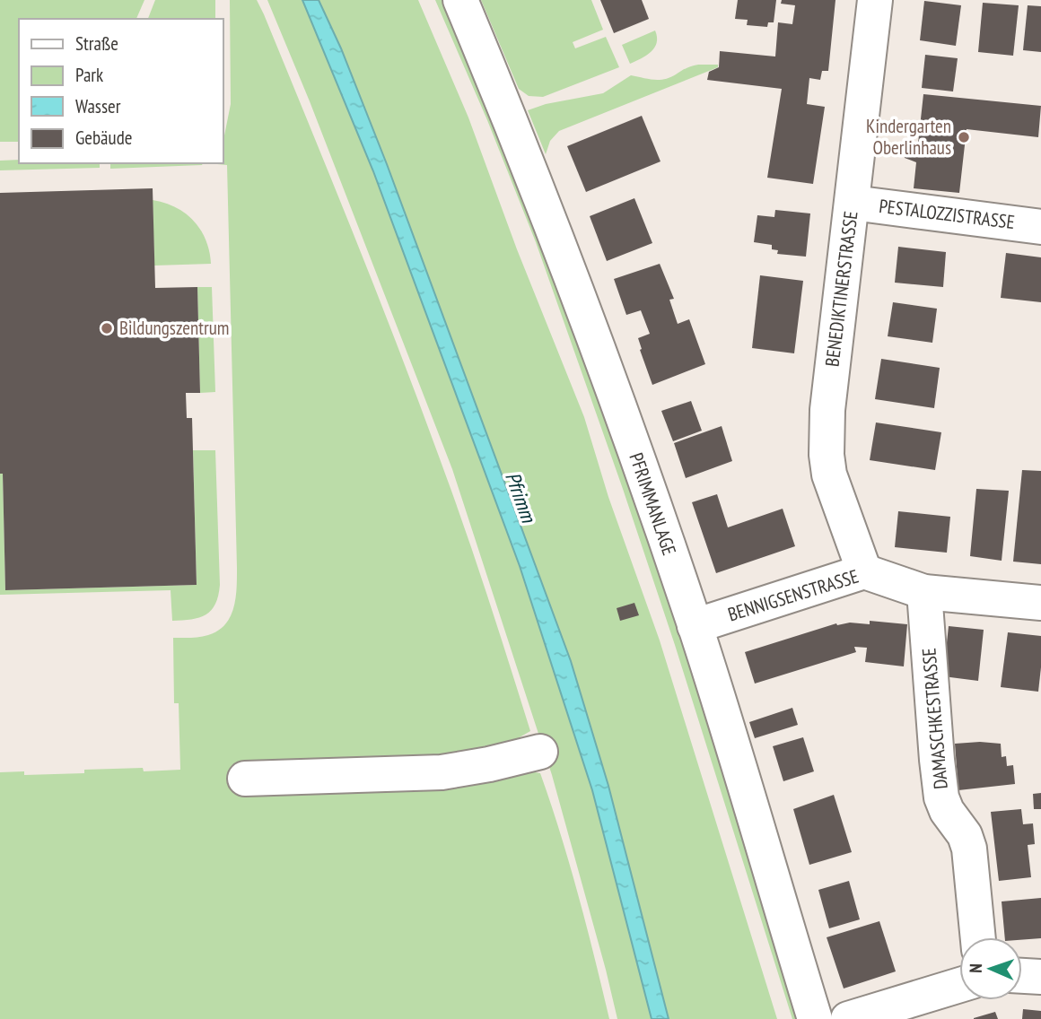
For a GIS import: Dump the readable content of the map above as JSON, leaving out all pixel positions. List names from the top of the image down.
{
  "streets": {
    "street": [
      "PESTALOZZISTRASSE",
      "BENEDIKTINERSTRASSE",
      "PFRIMMANLAGE",
      "BENNIGSENSTRASSE",
      "DAMASCHKESTRASSE"
    ]
  },
  "crossings": [
    ["PESTALOZZISTRASSE", "BENEDIKTINERSTRASSE"],
    ["BENEDIKTINERSTRASSE", "BENNIGSENSTRASSE"],
    ["PFRIMMANLAGE", "BENNIGSENSTRASSE"],
    ["BENNIGSENSTRASSE", "DAMASCHKESTRASSE"]
  ],
  "water": ["Pfrimm"],
  "places": ["Kindergarten Oberlinhaus", "Bildungszentrum"],
  "legend": [
    "Straße",
    "Park",
    "Wasser",
    "Gebäude"
  ],
  "north": "left"
}
